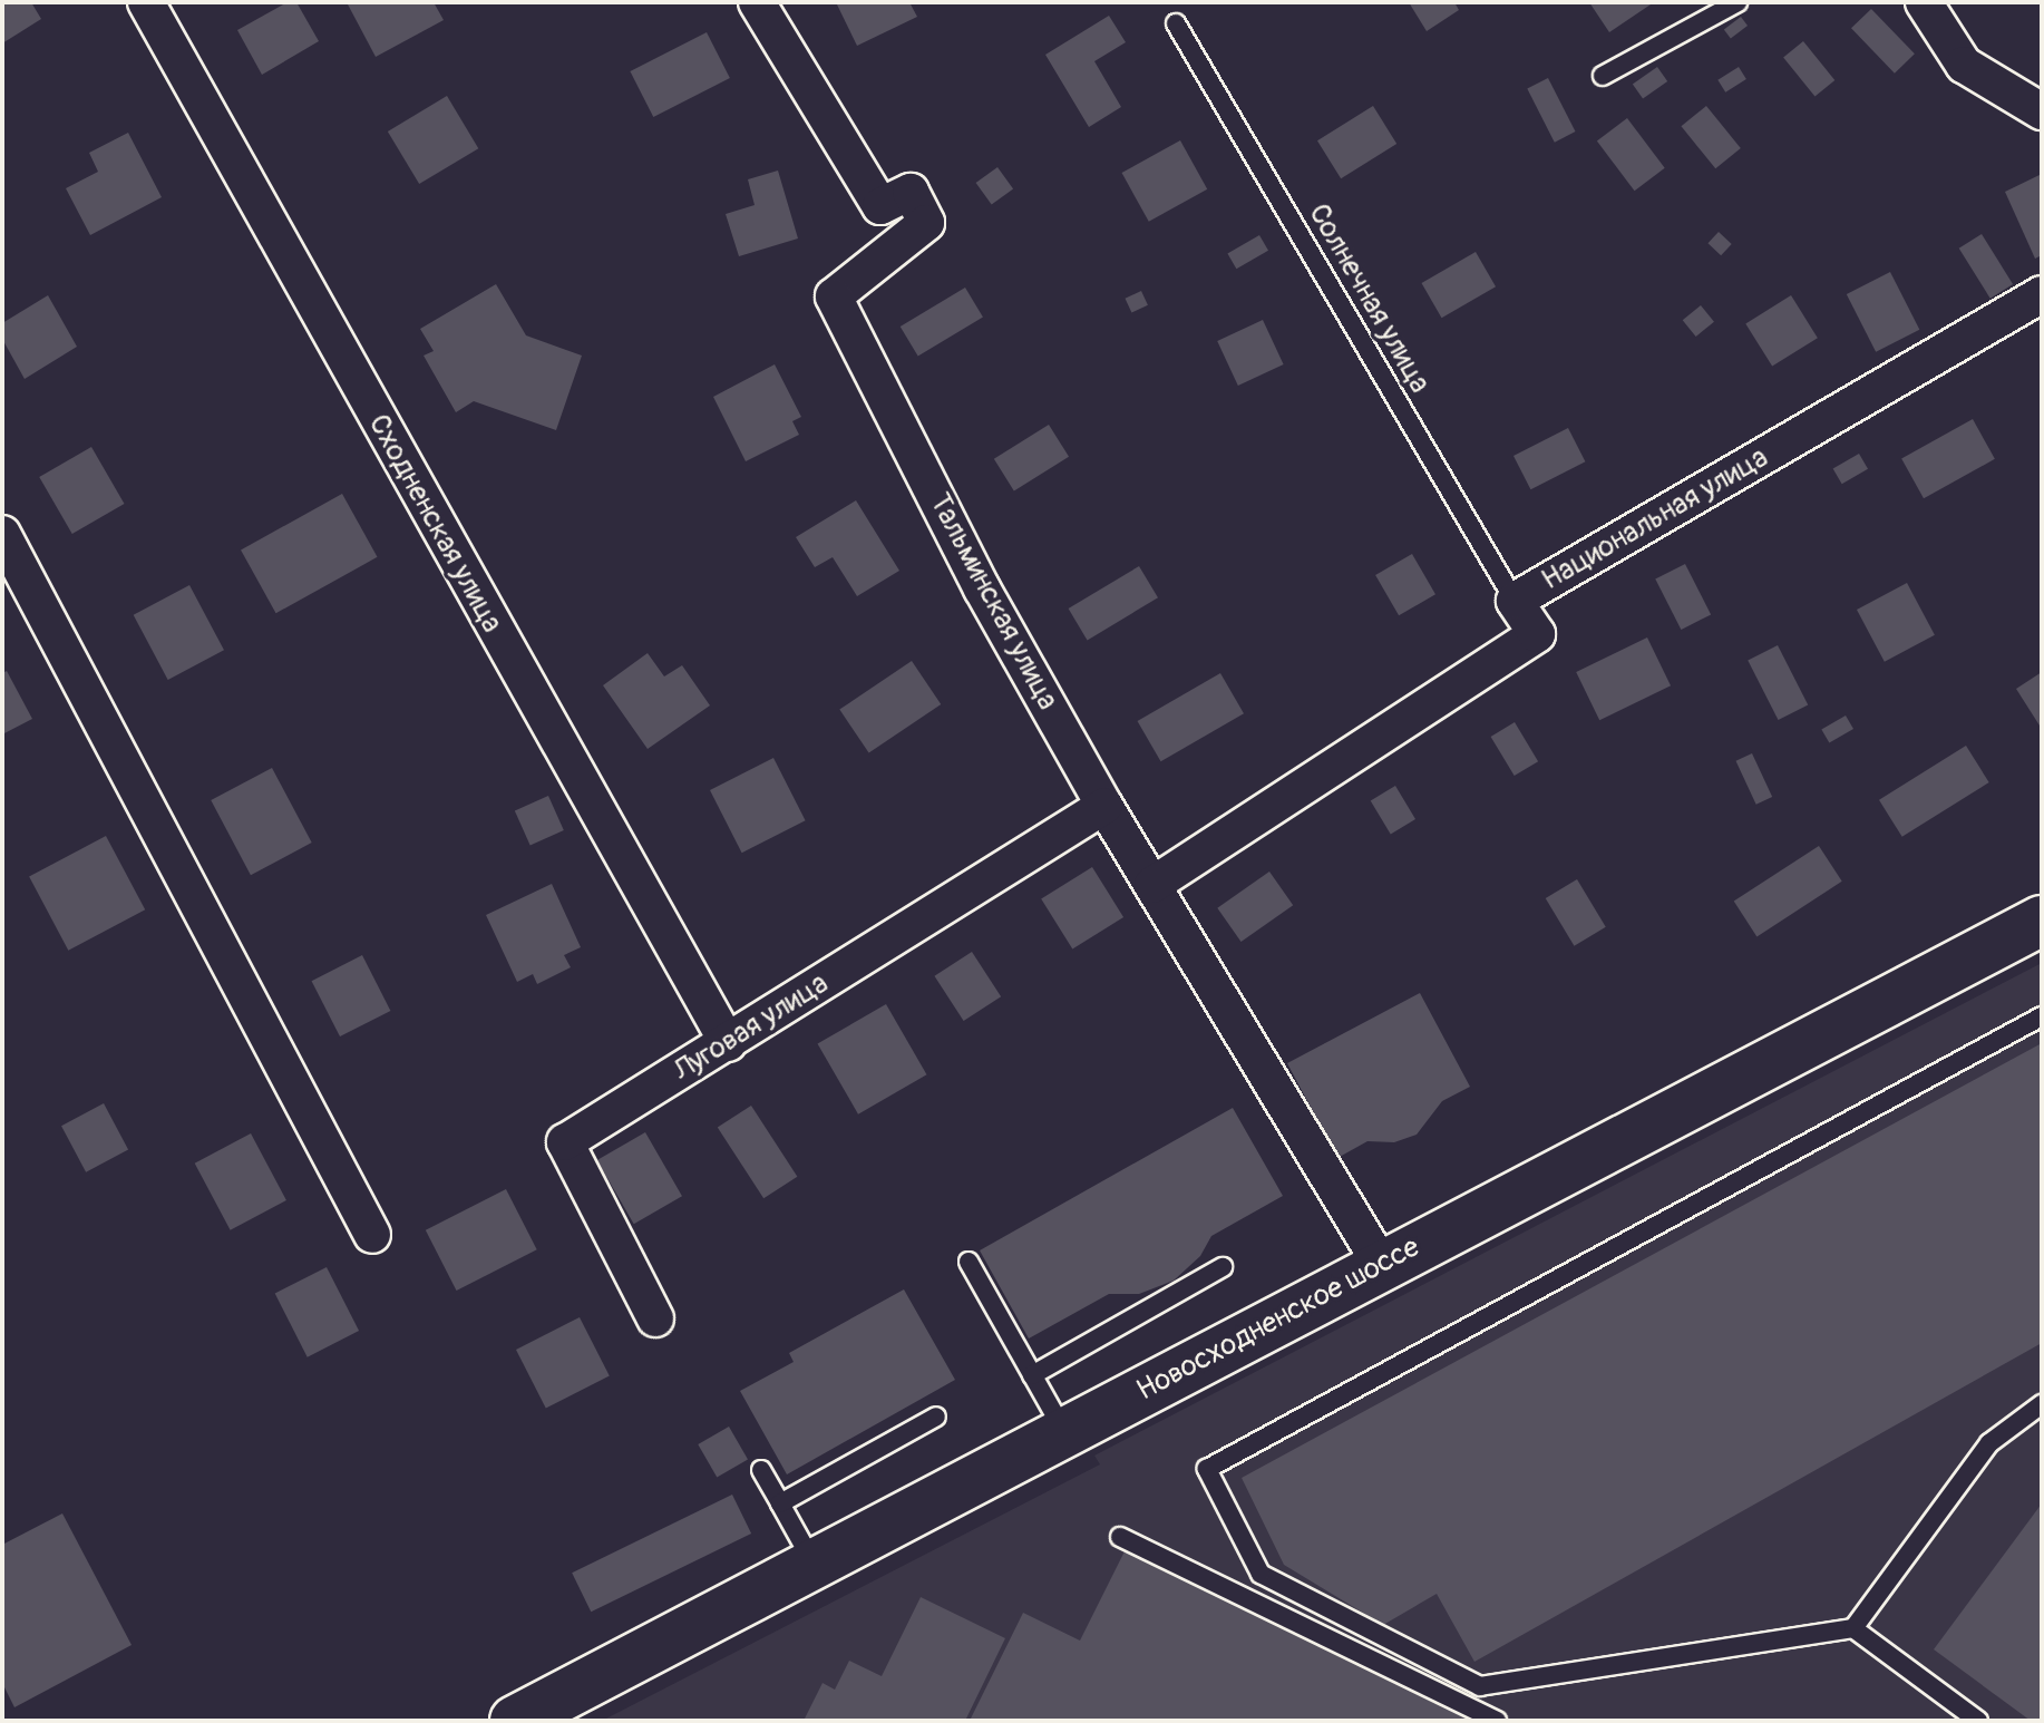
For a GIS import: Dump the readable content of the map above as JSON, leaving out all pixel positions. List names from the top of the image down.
{
  "streets": {
    "main road": ["Новосходненское шоссе"],
    "street": [
      "Национальная улица",
      "Сходненская улица",
      "Тальминская улица",
      "Луговая улица"
    ],
    "lane": ["Солнечная улица"]
  },
  "crossings": [
    ["Солнечная улица", "Национальная улица"],
    ["Национальная улица", "Тальминская улица"],
    ["Сходненская улица", "Луговая улица"],
    ["Тальминская улица", "Луговая улица"],
    ["Тальминская улица", "Новосходненское шоссе"]
  ]
}
